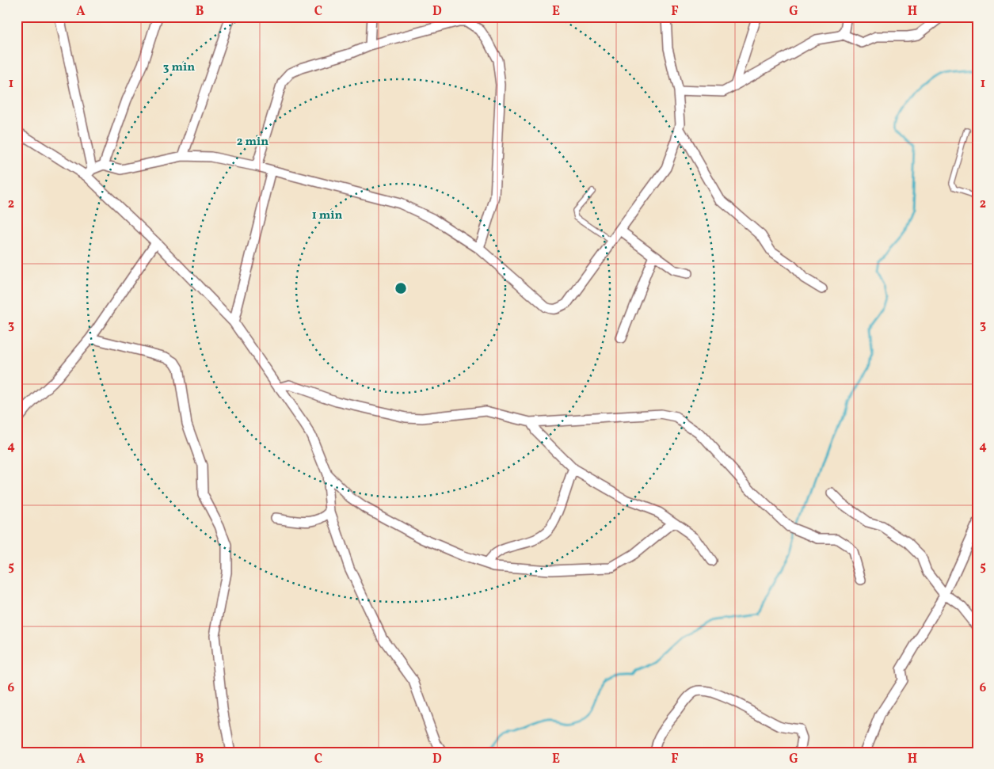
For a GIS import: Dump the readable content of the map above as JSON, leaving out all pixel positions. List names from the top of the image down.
{
  "grid": {
    "columns": [
      "A",
      "B",
      "C",
      "D",
      "E",
      "F",
      "G",
      "H"
    ],
    "rows": [
      "1",
      "2",
      "3",
      "4",
      "5",
      "6"
    ]
  },
  "rings": ["3 min", "2 min", "1 min"]
}
